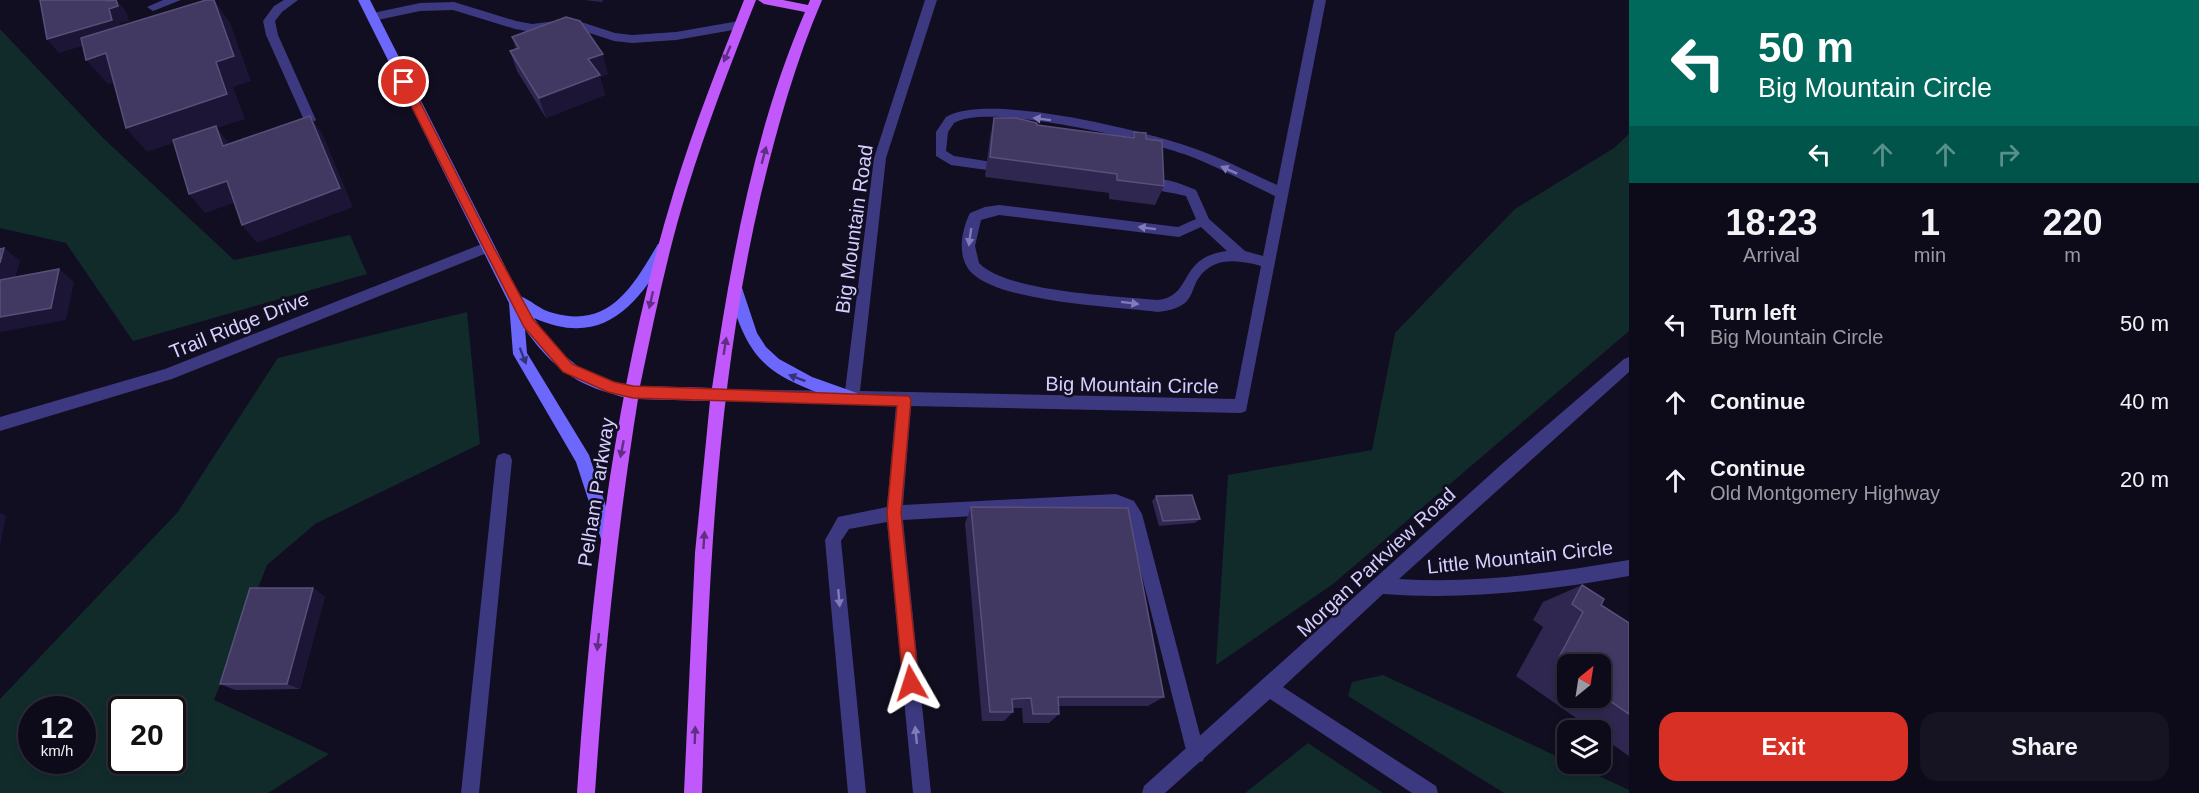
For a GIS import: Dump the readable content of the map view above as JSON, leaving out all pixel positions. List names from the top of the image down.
{
  "streets": {
    "main road": ["Pelham Parkway"],
    "street": [
      "Big Mountain Road",
      "Trail Ridge Drive",
      "Big Mountain Circle",
      "Little Mountain Circle",
      "Morgan Parkview Road"
    ]
  },
  "crossings": [
    ["Big Mountain Road", "Big Mountain Circle"],
    ["Little Mountain Circle", "Morgan Parkview Road"]
  ],
  "north": "top right",
  "page": {
    "turn": ["50 m", "Big Mountain Circle"],
    "eta": [
      "18:23",
      "Arrival",
      "1",
      "min",
      "220",
      "m"
    ],
    "list": [
      {
        "name": "Turn left",
        "note": "Big Mountain Circle",
        "value": "50 m"
      },
      {
        "name": "Continue",
        "value": "40 m"
      },
      {
        "name": "Continue",
        "note": "Old Montgomery Highway",
        "value": "20 m"
      }
    ],
    "speed": "12 km/h",
    "limit": "20",
    "buttons": ["Exit", "Share"]
  }
}
